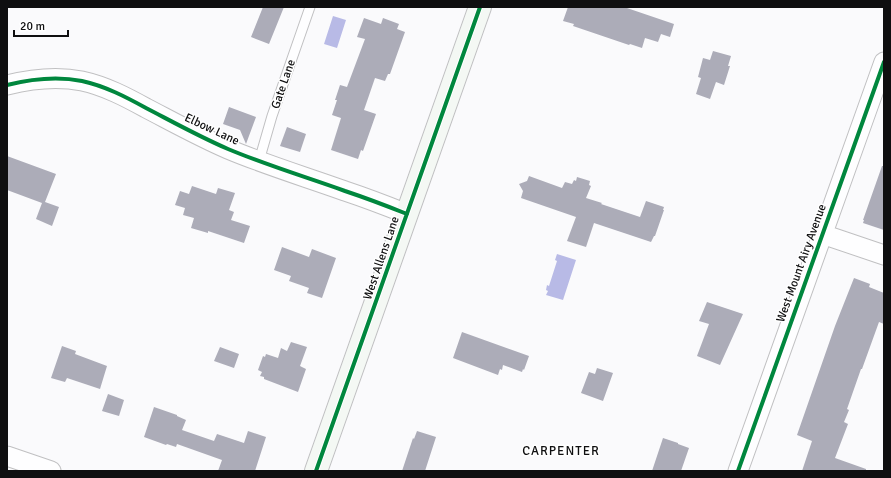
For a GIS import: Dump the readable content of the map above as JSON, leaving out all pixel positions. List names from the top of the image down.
{
  "streets": {
    "street": ["Elbow Lane", "West Allens Lane", "West Mount Airy Avenue"],
    "lane": ["Gate Lane"]
  },
  "crossings": [
    ["Gate Lane", "Elbow Lane"],
    ["Elbow Lane", "West Allens Lane"]
  ],
  "districts": ["CARPENTER"],
  "scale_bar": "20 m"
}
